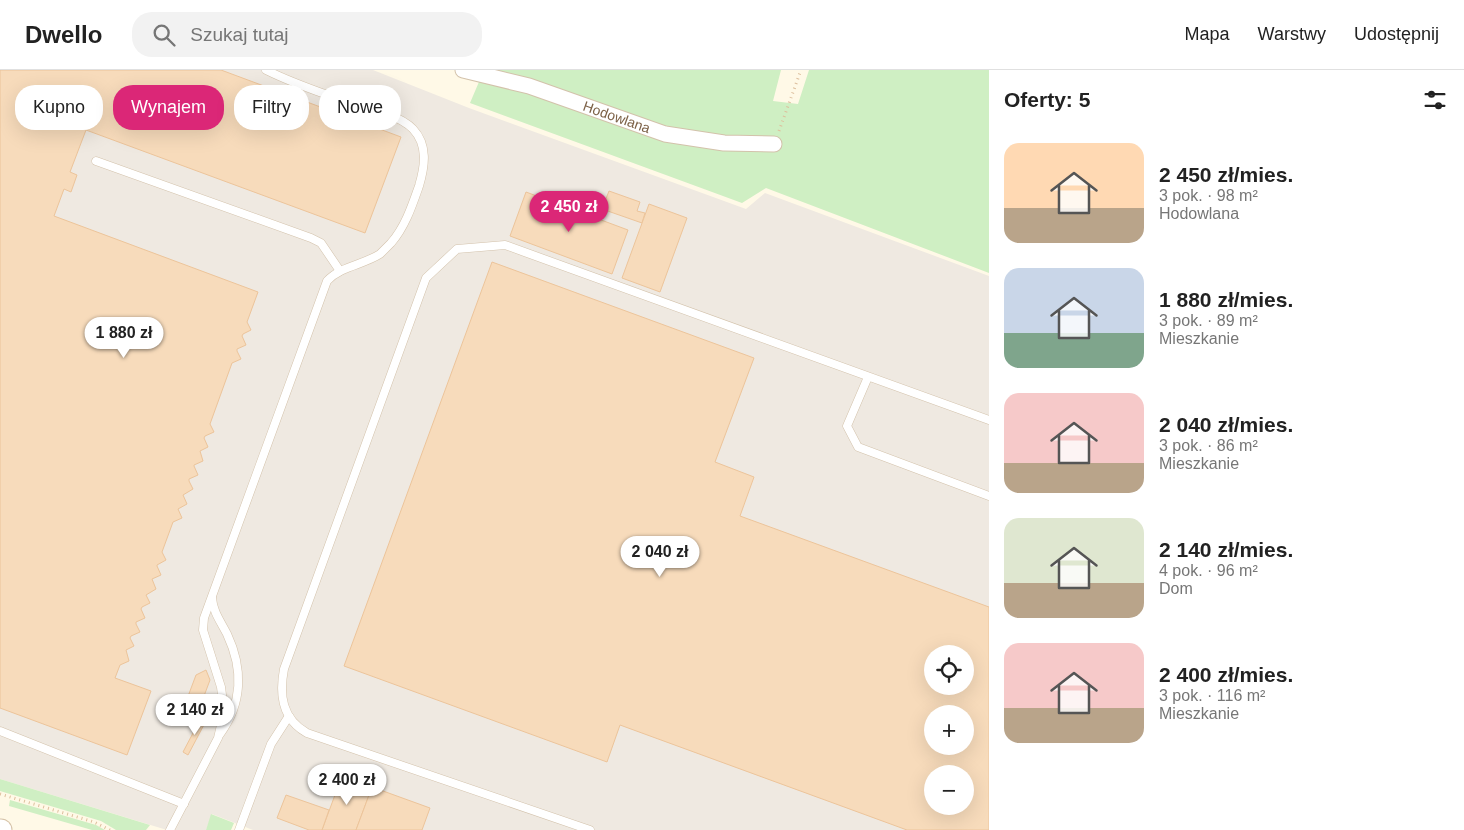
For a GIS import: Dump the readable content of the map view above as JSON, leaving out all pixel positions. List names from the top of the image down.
{
  "streets": {
    "street": ["Hodowlana"]
  },
  "page": {
    "header": "Dwello",
    "search": "Szukaj tutaj",
    "nav": ["Mapa", "Warstwy", "Udostępnij"],
    "heading": "Oferty: 5",
    "chip": [
      "Kupno",
      "Wynajem",
      "Filtry",
      "Nowe"
    ],
    "list": [
      {
        "name": "2 450 zł/mies.",
        "note": "3 pok. · 98 m² · Hodowlana"
      },
      {
        "name": "1 880 zł/mies.",
        "note": "3 pok. · 89 m² · Mieszkanie"
      },
      {
        "name": "2 040 zł/mies.",
        "note": "3 pok. · 86 m² · Mieszkanie"
      },
      {
        "name": "2 140 zł/mies.",
        "note": "4 pok. · 96 m² · Dom"
      },
      {
        "name": "2 400 zł/mies.",
        "note": "3 pok. · 116 m² · Mieszkanie"
      }
    ],
    "price": [
      "2 450 zł",
      "1 880 zł",
      "2 040 zł",
      "2 140 zł",
      "2 400 zł"
    ],
    "map_buttons": ["+", "−"]
  }
}
